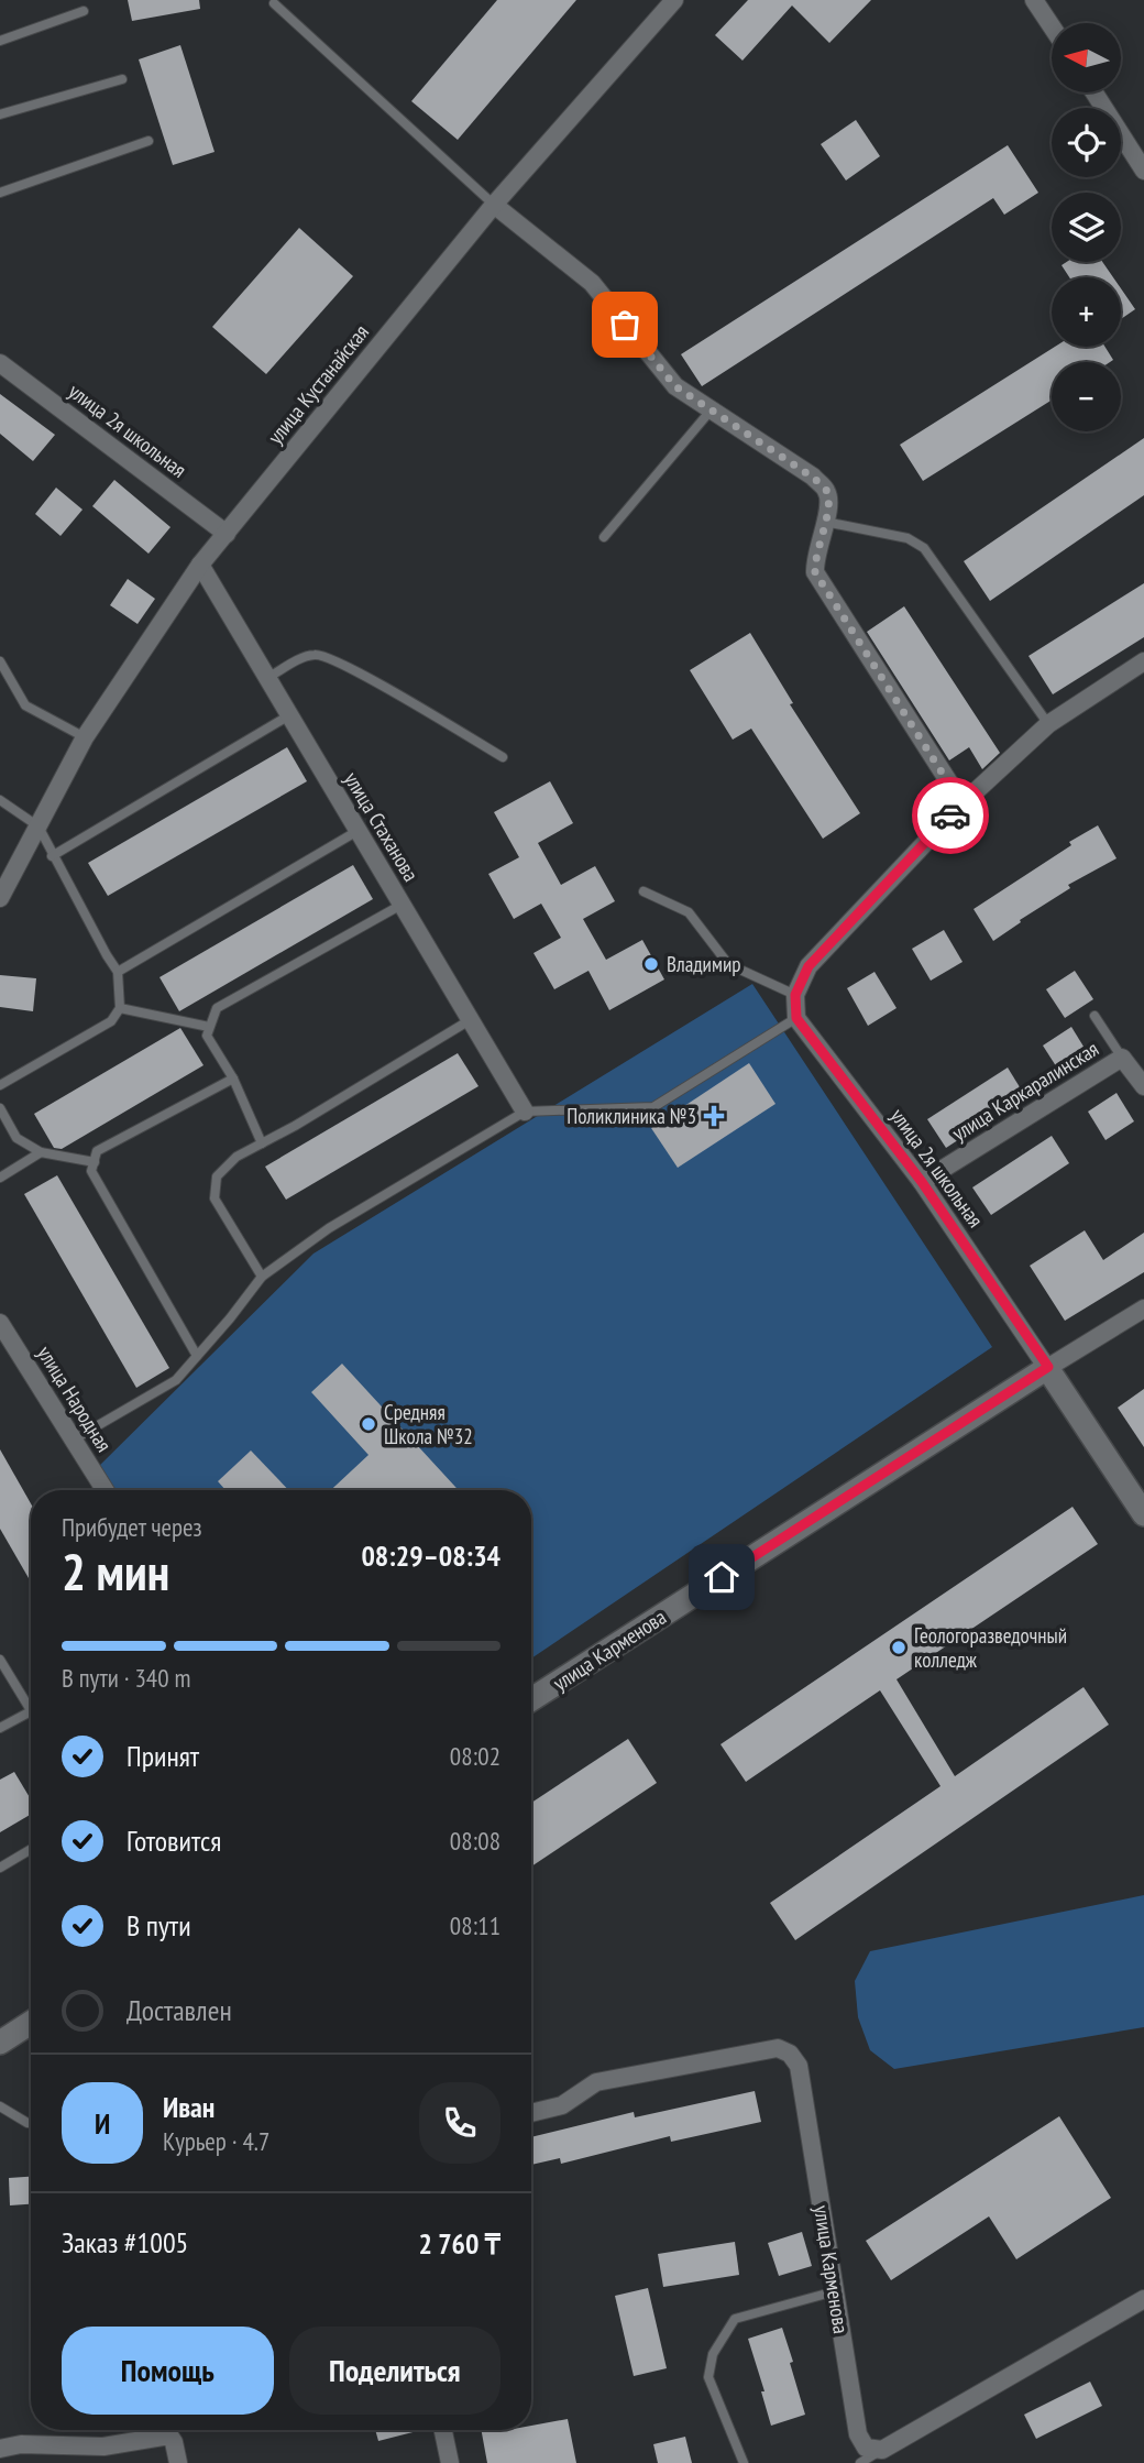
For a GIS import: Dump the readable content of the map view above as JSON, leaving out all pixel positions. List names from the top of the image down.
{
  "streets": {
    "street": [
      "улица Кустанайская",
      "улица 2я школьная",
      "улица Стаханова",
      "улица Каркаралинская",
      "улица Народная",
      "улица Карменова"
    ]
  },
  "crossings": [
    ["улица Кустанайская", "улица 2я школьная"],
    ["улица Кустанайская", "улица Стаханова"],
    ["улица 2я школьная", "улица Каркаралинская"],
    ["улица 2я школьная", "улица Карменова"]
  ],
  "places": {
    "other": ["Владимир", "Средняя Школа №32", "Геологоразведочный колледж"],
    "health": ["Поликлиника №3"]
  },
  "north": "left",
  "page": {
    "map_buttons": ["+", "−"],
    "heading": ["2 мин", "Прибудет через", "08:29–08:34"],
    "panel": [
      "Иван",
      "Курьер · 4.7",
      "Заказ #1005",
      "2 760 ₸"
    ],
    "bar": "В пути · 340 m",
    "list": [
      ["Принят", "08:02"],
      ["Готовится", "08:08"],
      ["В пути", "08:11"],
      "Доставлен"
    ],
    "round": "И",
    "buttons": ["Помощь", "Поделиться"]
  }
}
